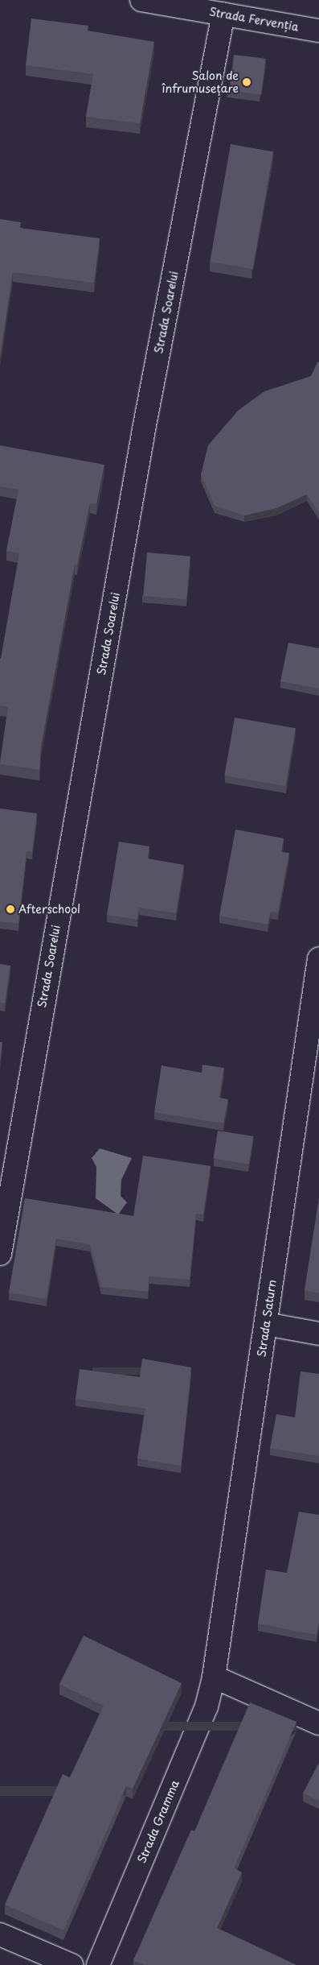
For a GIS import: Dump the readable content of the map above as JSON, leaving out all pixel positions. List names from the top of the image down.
{
  "streets": {
    "street": [
      "Strada Fervenția",
      "Strada Soarelui",
      "Strada Saturn",
      "Strada Gramma"
    ]
  },
  "crossings": [
    ["Strada Fervenția", "Strada Soarelui"],
    ["Strada Saturn", "Strada Gramma"]
  ],
  "places": ["Salon de înfrumusețare", "Afterschool"]
}
